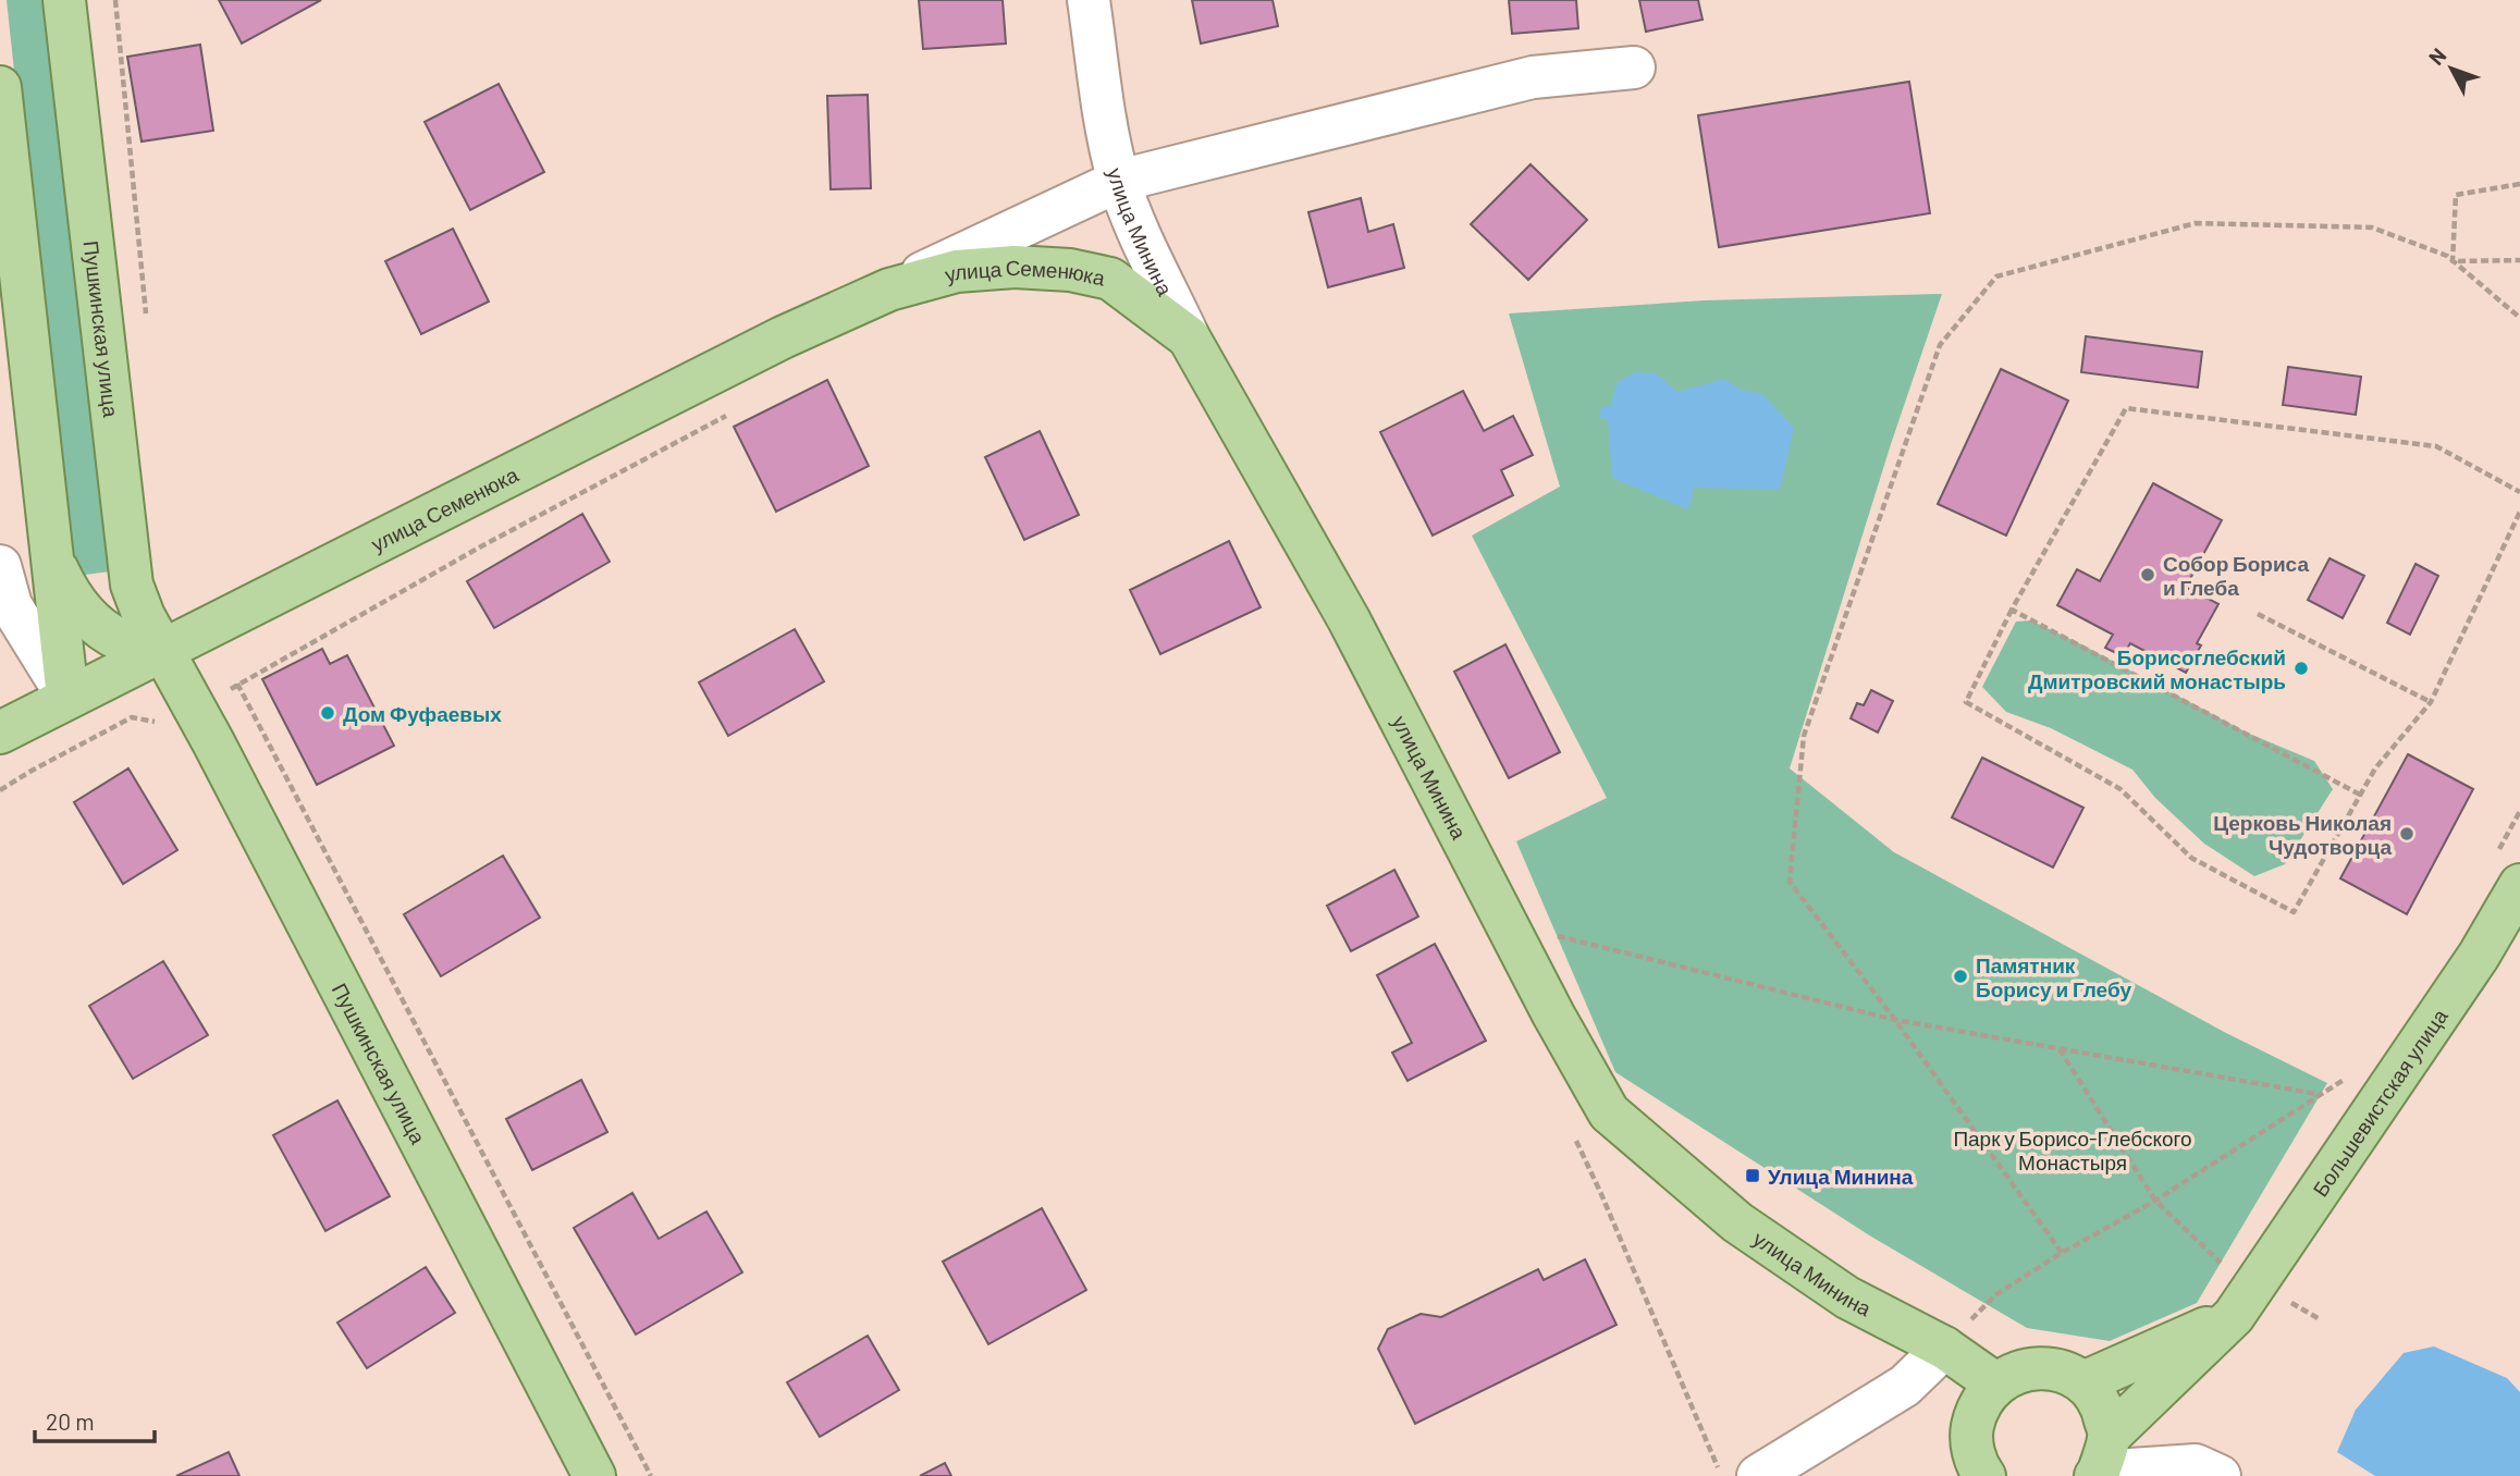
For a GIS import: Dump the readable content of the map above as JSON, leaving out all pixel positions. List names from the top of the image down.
{
  "streets": {
    "main road": [
      "улица Минина",
      "улица Семенюка",
      "Пушкинская улица",
      "Большевистская улица"
    ]
  },
  "crossings": [
    ["улица Минина", "улица Семенюка"],
    ["улица Семенюка", "Пушкинская улица"]
  ],
  "parks": ["Парк у Борисо-Глебского Монастыря"],
  "places": {
    "other": [
      "Собор Бориса и Глеба",
      "Борисоглебский Дмитровский монастырь",
      "Дом Фуфаевых",
      "Церковь Николая Чудотворца",
      "Памятник Борису и Глебу"
    ],
    "transit": ["Улица Минина"]
  },
  "scale_bar": "20 m",
  "north": "top left"
}
